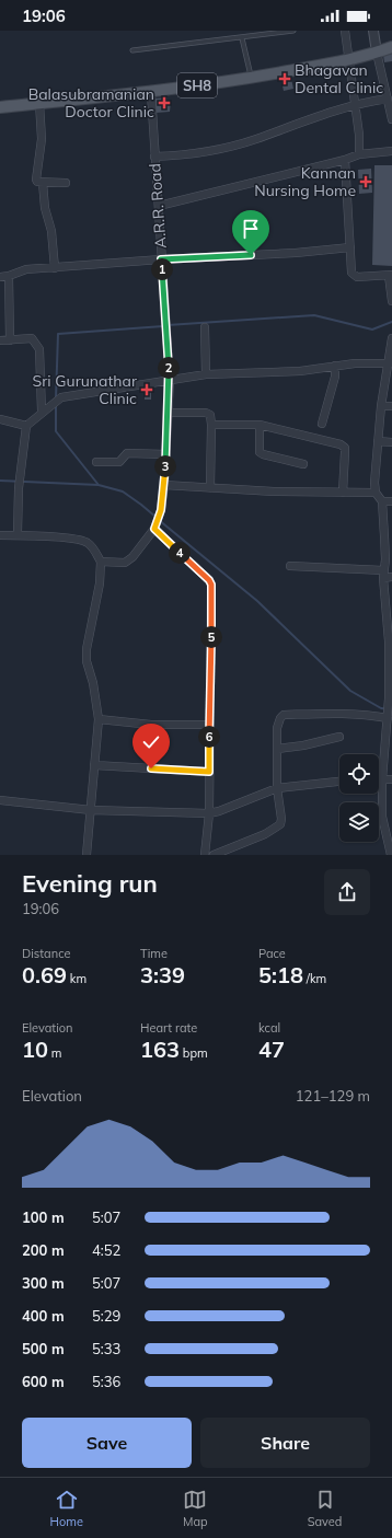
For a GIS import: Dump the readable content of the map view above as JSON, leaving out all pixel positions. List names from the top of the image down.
{
  "streets": {
    "main road": ["SH8"],
    "street": ["A.R.R. Road"]
  },
  "crossings": [
    ["SH8", "A.R.R. Road"]
  ],
  "places": {
    "health": [
      "Bhagavan Dental Clinic",
      "Balasubramanian Doctor Clinic",
      "Kannan Nursing Home",
      "Sri Gurunathar Clinic"
    ]
  },
  "page": {
    "status": "19:06",
    "pins": [
      "1",
      "2",
      "3",
      "4",
      "5",
      "6"
    ],
    "heading": ["Evening run", "19:06"],
    "stats": [
      ["Distance", "0.69 km"],
      ["Time", "3:39"],
      ["Pace", "5:18 /km"],
      ["Elevation", "10 m"],
      ["Heart rate", "163 bpm"],
      ["kcal", "47"]
    ],
    "chart": ["Elevation", "121–129 m"],
    "list": [
      {
        "name": "100 m",
        "note": "5:07"
      },
      {
        "name": "200 m",
        "note": "4:52"
      },
      {
        "name": "300 m",
        "note": "5:07"
      },
      {
        "name": "400 m",
        "note": "5:29"
      },
      {
        "name": "500 m",
        "note": "5:33"
      },
      {
        "name": "600 m",
        "note": "5:36"
      }
    ],
    "buttons": ["Save", "Share"],
    "tabs": ["Home", "Map", "Saved"]
  }
}
